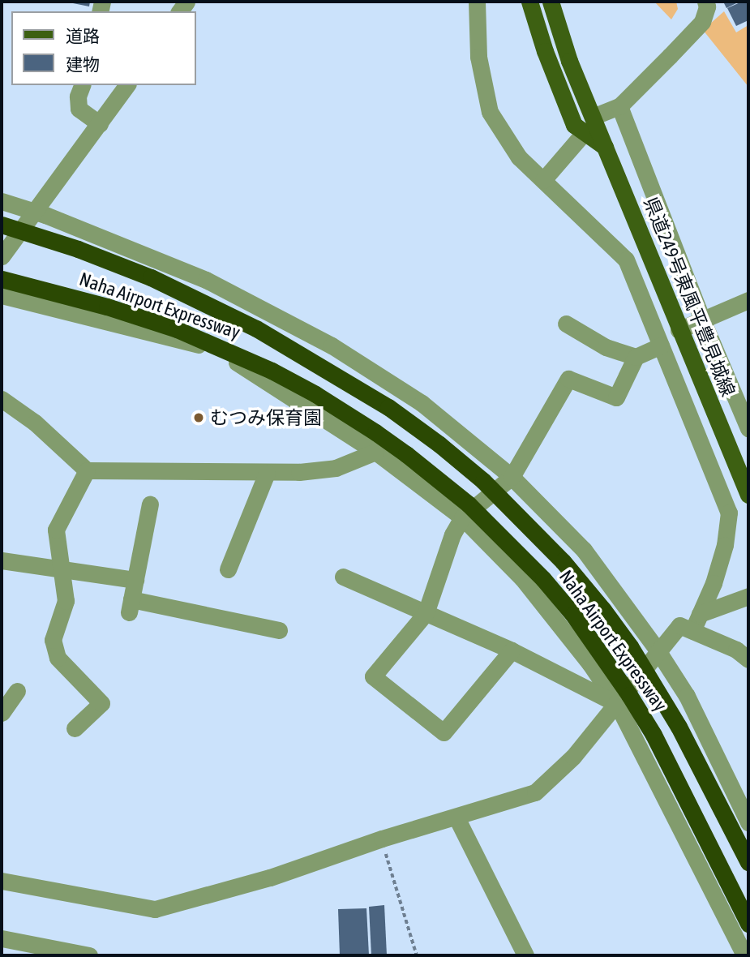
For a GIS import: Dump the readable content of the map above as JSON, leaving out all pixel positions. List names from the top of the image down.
{
  "streets": {
    "highway": ["Naha Airport Expressway"],
    "main road": ["県道249号東風平豊見城線"]
  },
  "places": ["むつみ保育園"],
  "legend": ["道路", "建物"]
}
